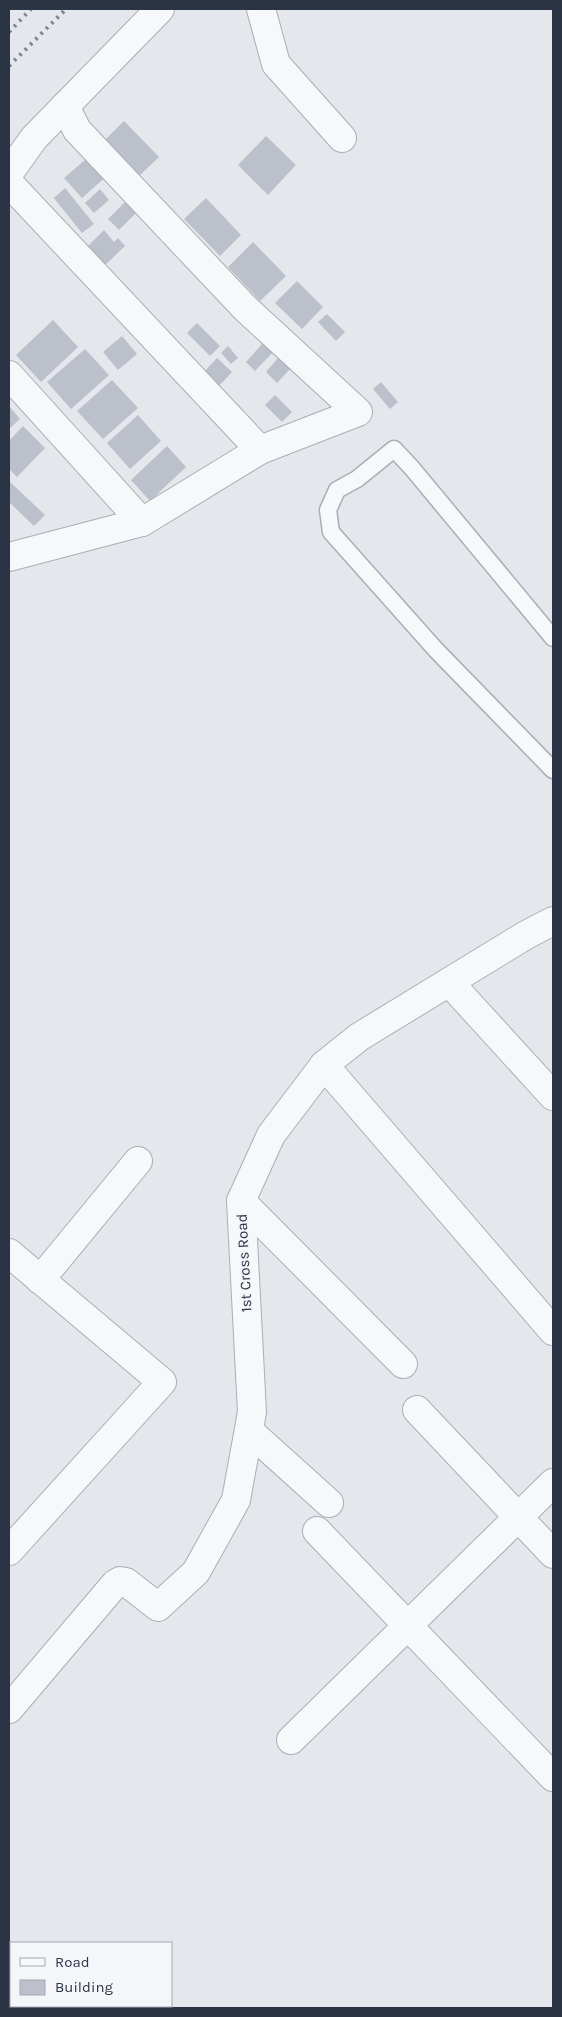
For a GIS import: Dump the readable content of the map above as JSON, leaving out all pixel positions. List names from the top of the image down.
{
  "streets": {
    "street": ["1st Cross Road"]
  },
  "legend": ["Road", "Building"]
}
